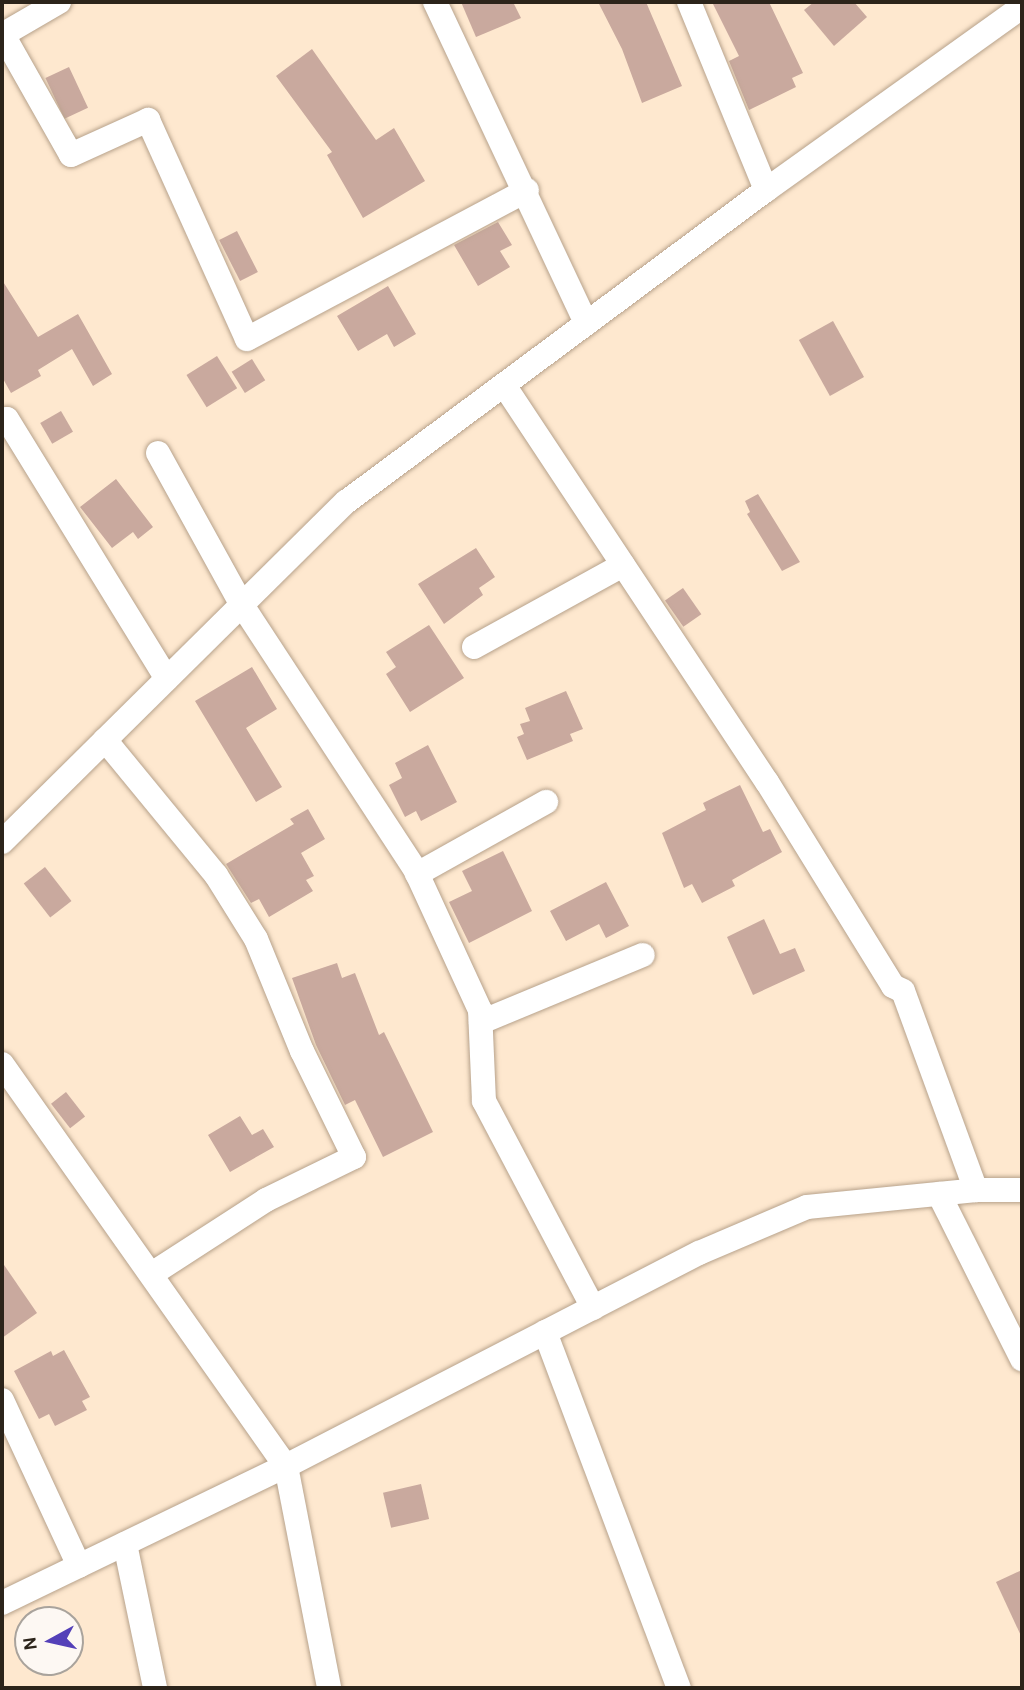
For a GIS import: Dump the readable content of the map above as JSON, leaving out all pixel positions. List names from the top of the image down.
{
  "north": "left"
}
